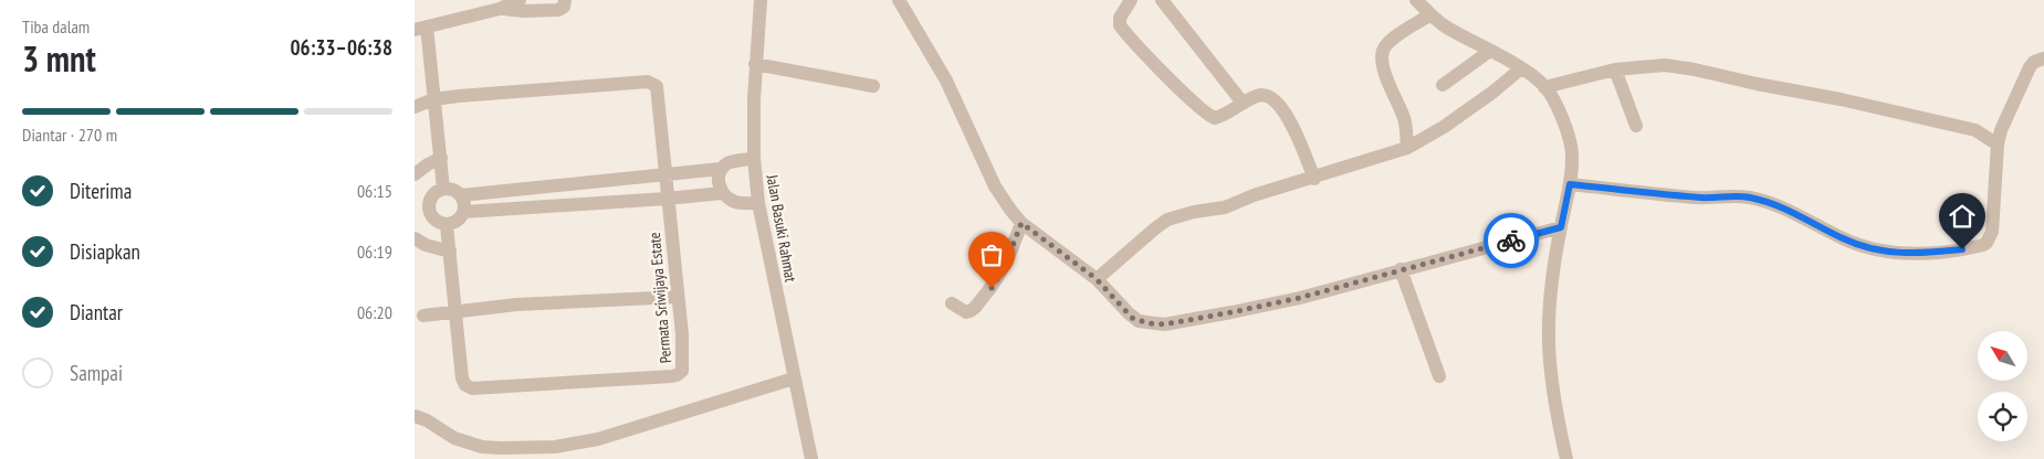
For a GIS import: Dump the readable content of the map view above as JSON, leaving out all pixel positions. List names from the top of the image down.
{
  "streets": {
    "street": ["Jalan Basuki Rahmat", "Permata Sriwijaya Estate"]
  },
  "north": "top left",
  "page": {
    "heading": ["3 mnt", "Tiba dalam", "06:33–06:38"],
    "bar": "Diantar · 270 m",
    "list": [
      ["Diterima", "06:15"],
      ["Disiapkan", "06:19"],
      ["Diantar", "06:20"],
      "Sampai"
    ]
  }
}
